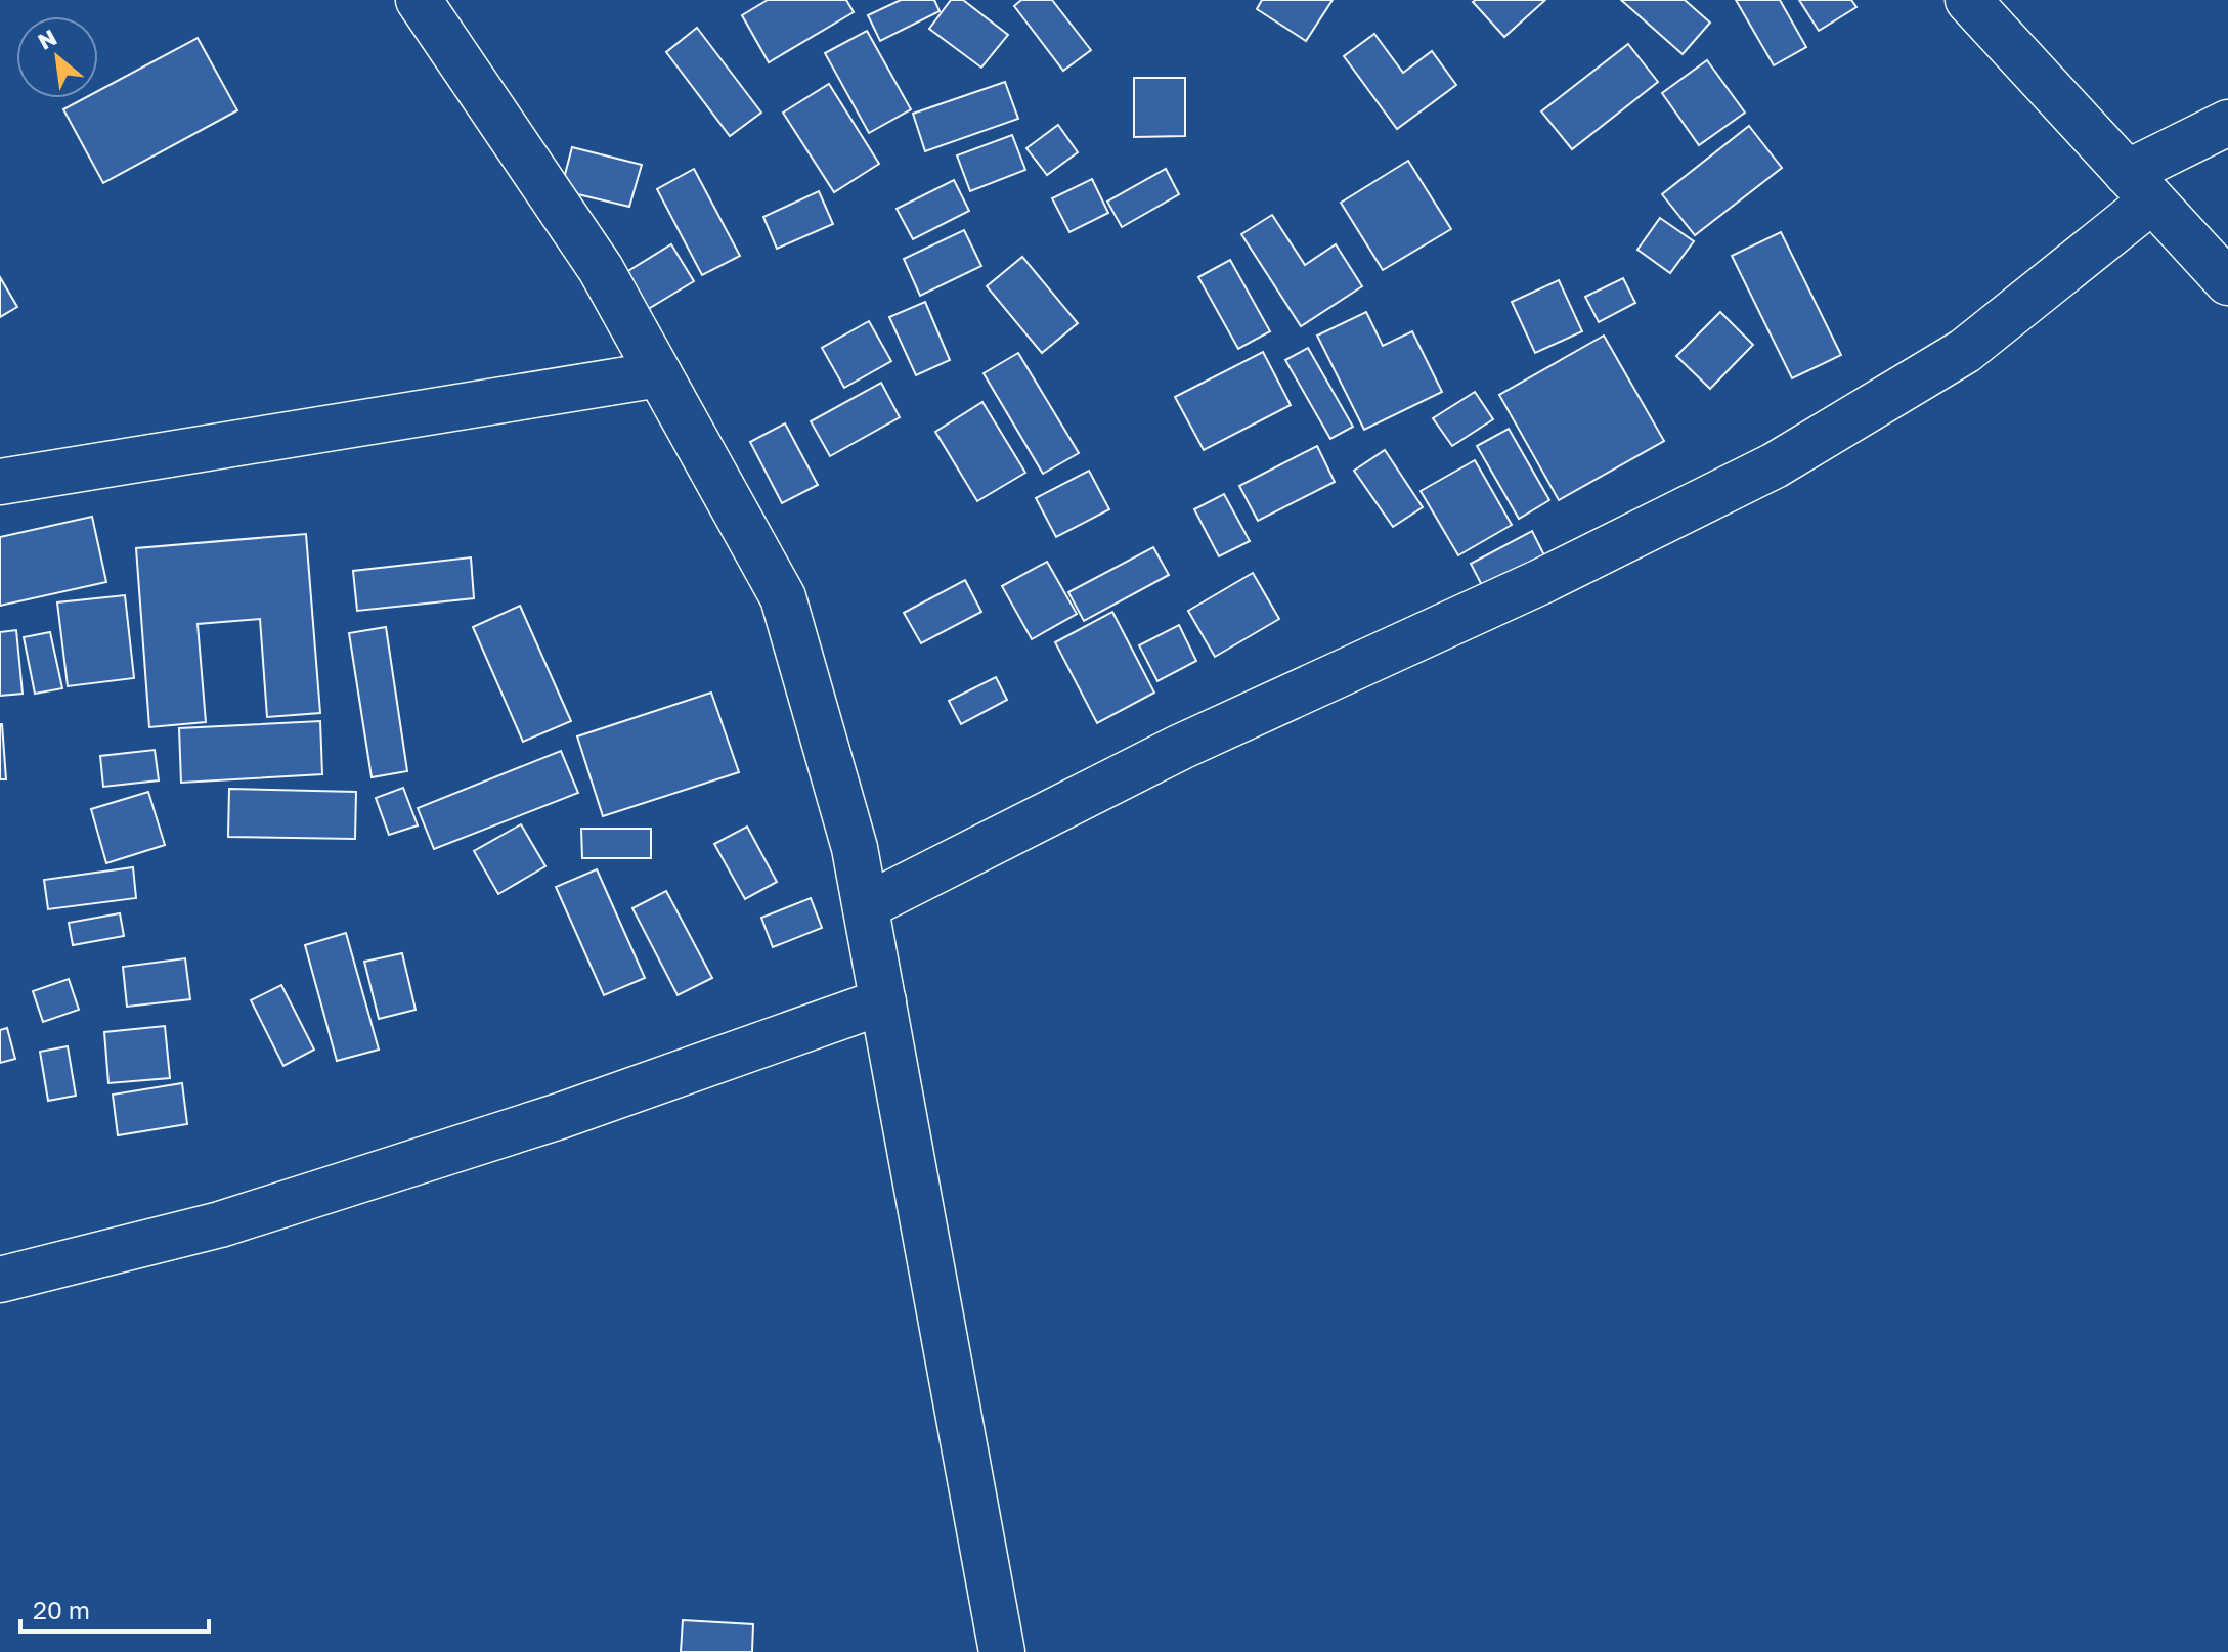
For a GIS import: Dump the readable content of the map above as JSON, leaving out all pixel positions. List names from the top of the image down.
{
  "scale_bar": "20 m",
  "north": "top left"
}
